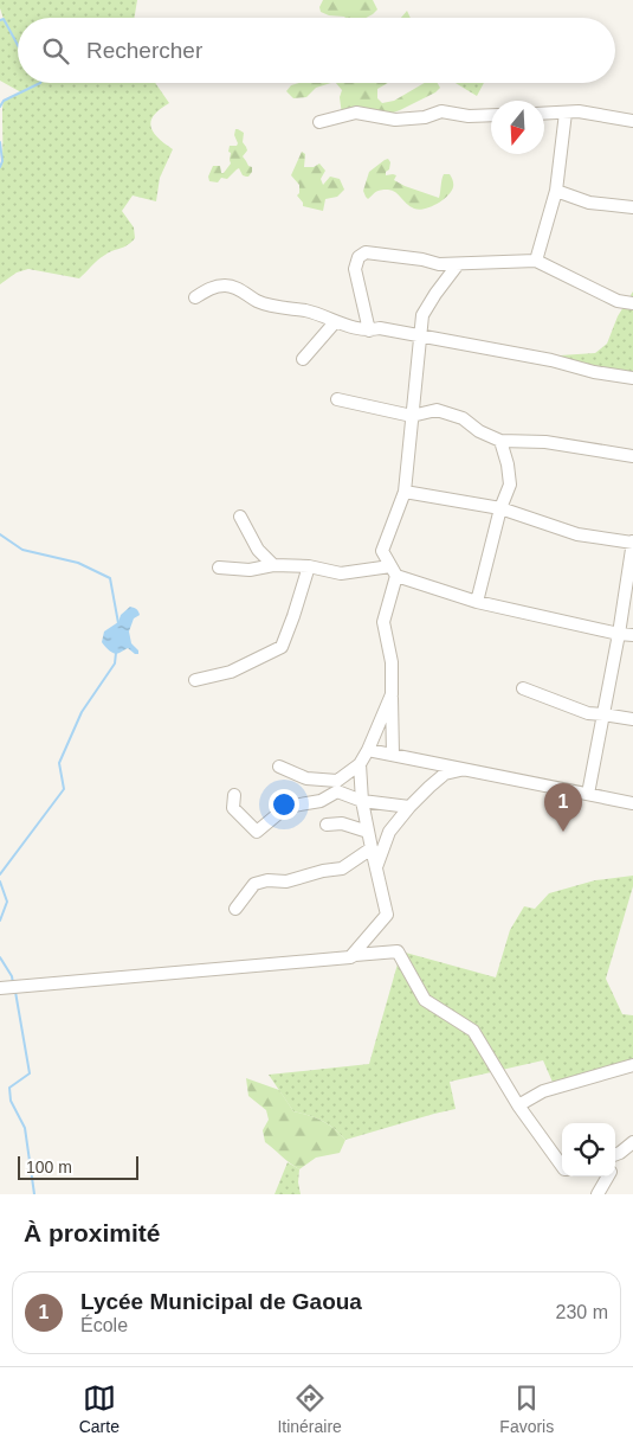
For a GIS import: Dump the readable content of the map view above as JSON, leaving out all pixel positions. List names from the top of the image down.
{
  "scale_bar": "100 m",
  "north": "bottom",
  "page": {
    "search": "Rechercher",
    "pins": "1",
    "scale": "100 m",
    "heading": "À proximité",
    "list": [
      {
        "mark": "1",
        "name": "Lycée Municipal de Gaoua",
        "note": "École",
        "value": "230 m"
      }
    ],
    "nav": ["Carte", "Itinéraire", "Favoris"]
  }
}
